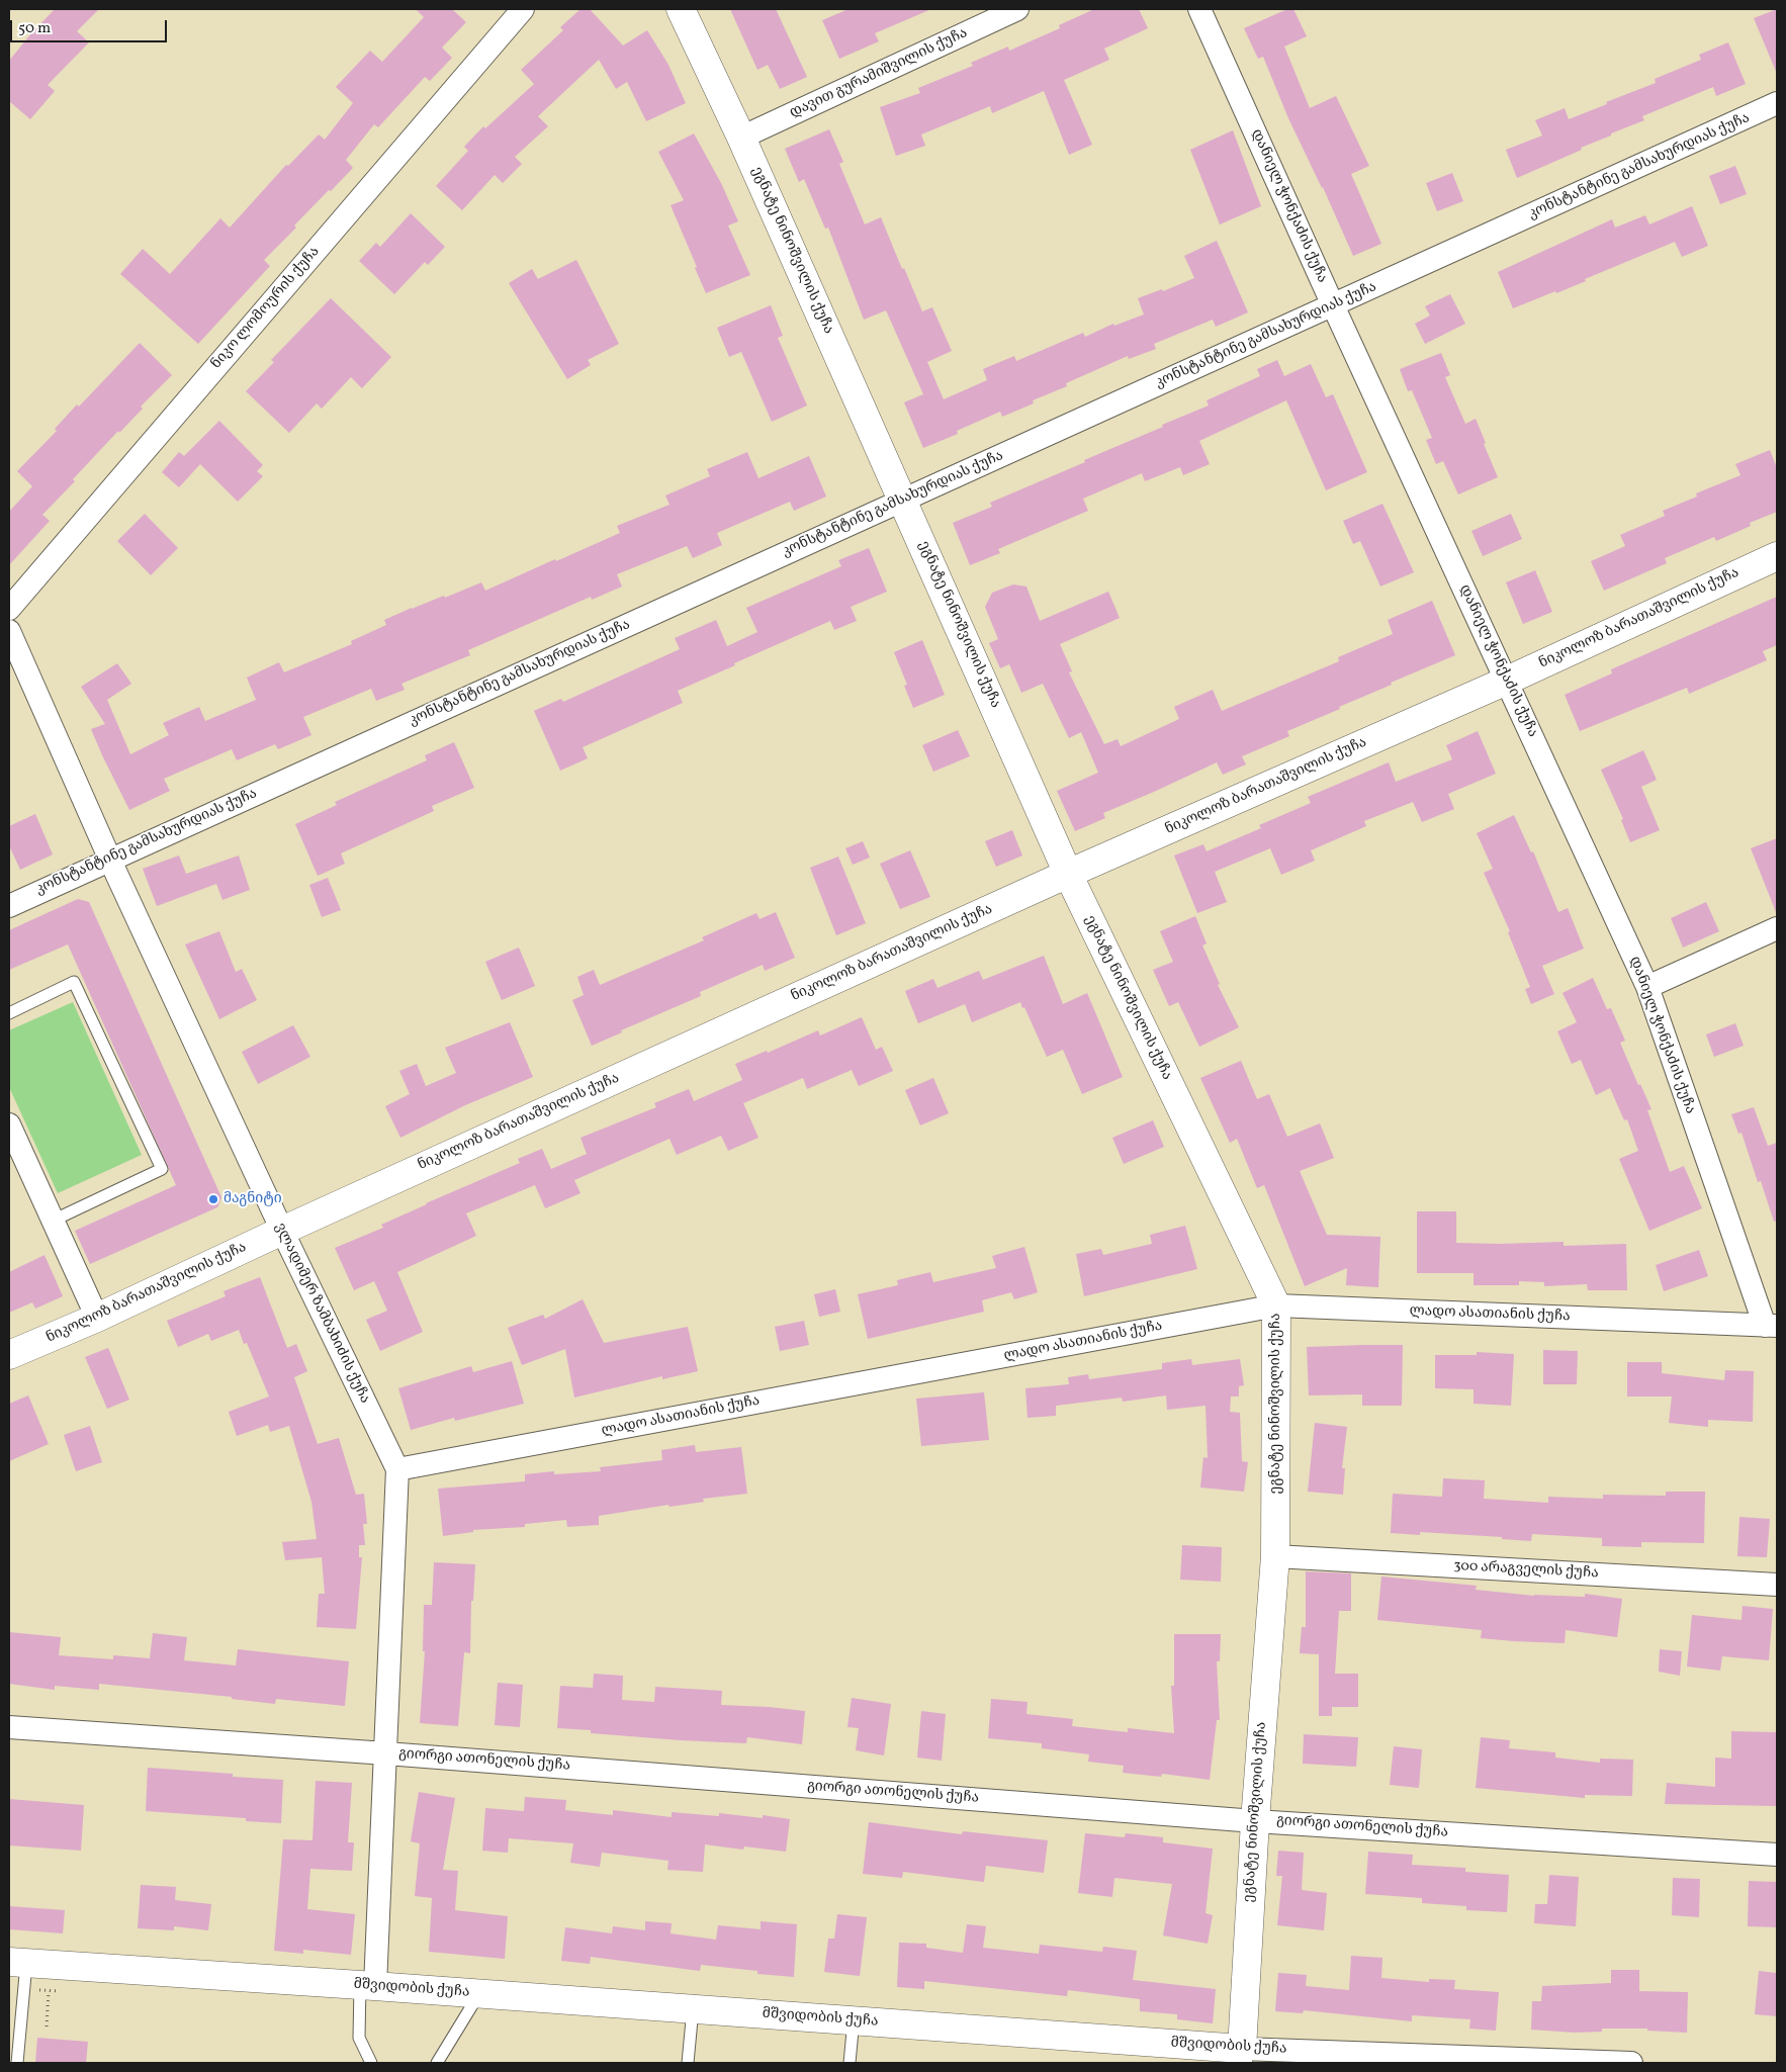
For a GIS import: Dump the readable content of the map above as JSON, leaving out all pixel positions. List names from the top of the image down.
{
  "streets": {
    "street": [
      "დავით გურამიშვილის ქუჩა",
      "კონსტანტინე გამსახურდიას ქუჩა",
      "დანიელ ჭონქაძის ქუჩა",
      "ეგნატე ნინოშვილის ქუჩა",
      "ნიკო ლომოურის ქუჩა",
      "ნიკოლოზ ბარათაშვილის ქუჩა",
      "ვლადიმერ ზამბახიძის ქუჩა",
      "ლადო ასათიანის ქუჩა",
      "300 არაგველის ქუჩა",
      "გიორგი ათონელის ქუჩა",
      "მშვიდობის ქუჩა"
    ]
  },
  "crossings": [
    ["დავით გურამიშვილის ქუჩა", "ეგნატე ნინოშვილის ქუჩა"],
    ["კონსტანტინე გამსახურდიას ქუჩა", "დანიელ ჭონქაძის ქუჩა"],
    ["კონსტანტინე გამსახურდიას ქუჩა", "ეგნატე ნინოშვილის ქუჩა"],
    ["კონსტანტინე გამსახურდიას ქუჩა", "ვლადიმერ ზამბახიძის ქუჩა"],
    ["დანიელ ჭონქაძის ქუჩა", "ნიკოლოზ ბარათაშვილის ქუჩა"],
    ["დანიელ ჭონქაძის ქუჩა", "ლადო ასათიანის ქუჩა"],
    ["ეგნატე ნინოშვილის ქუჩა", "ნიკოლოზ ბარათაშვილის ქუჩა"],
    ["ეგნატე ნინოშვილის ქუჩა", "ლადო ასათიანის ქუჩა"],
    ["ეგნატე ნინოშვილის ქუჩა", "300 არაგველის ქუჩა"],
    ["ეგნატე ნინოშვილის ქუჩა", "გიორგი ათონელის ქუჩა"],
    ["ეგნატე ნინოშვილის ქუჩა", "მშვიდობის ქუჩა"],
    ["ნიკოლოზ ბარათაშვილის ქუჩა", "ვლადიმერ ზამბახიძის ქუჩა"],
    ["ვლადიმერ ზამბახიძის ქუჩა", "ლადო ასათიანის ქუჩა"],
    ["ვლადიმერ ზამბახიძის ქუჩა", "გიორგი ათონელის ქუჩა"],
    ["ვლადიმერ ზამბახიძის ქუჩა", "მშვიდობის ქუჩა"]
  ],
  "places": ["მაგნიტი"],
  "scale_bar": "50 m"
}
